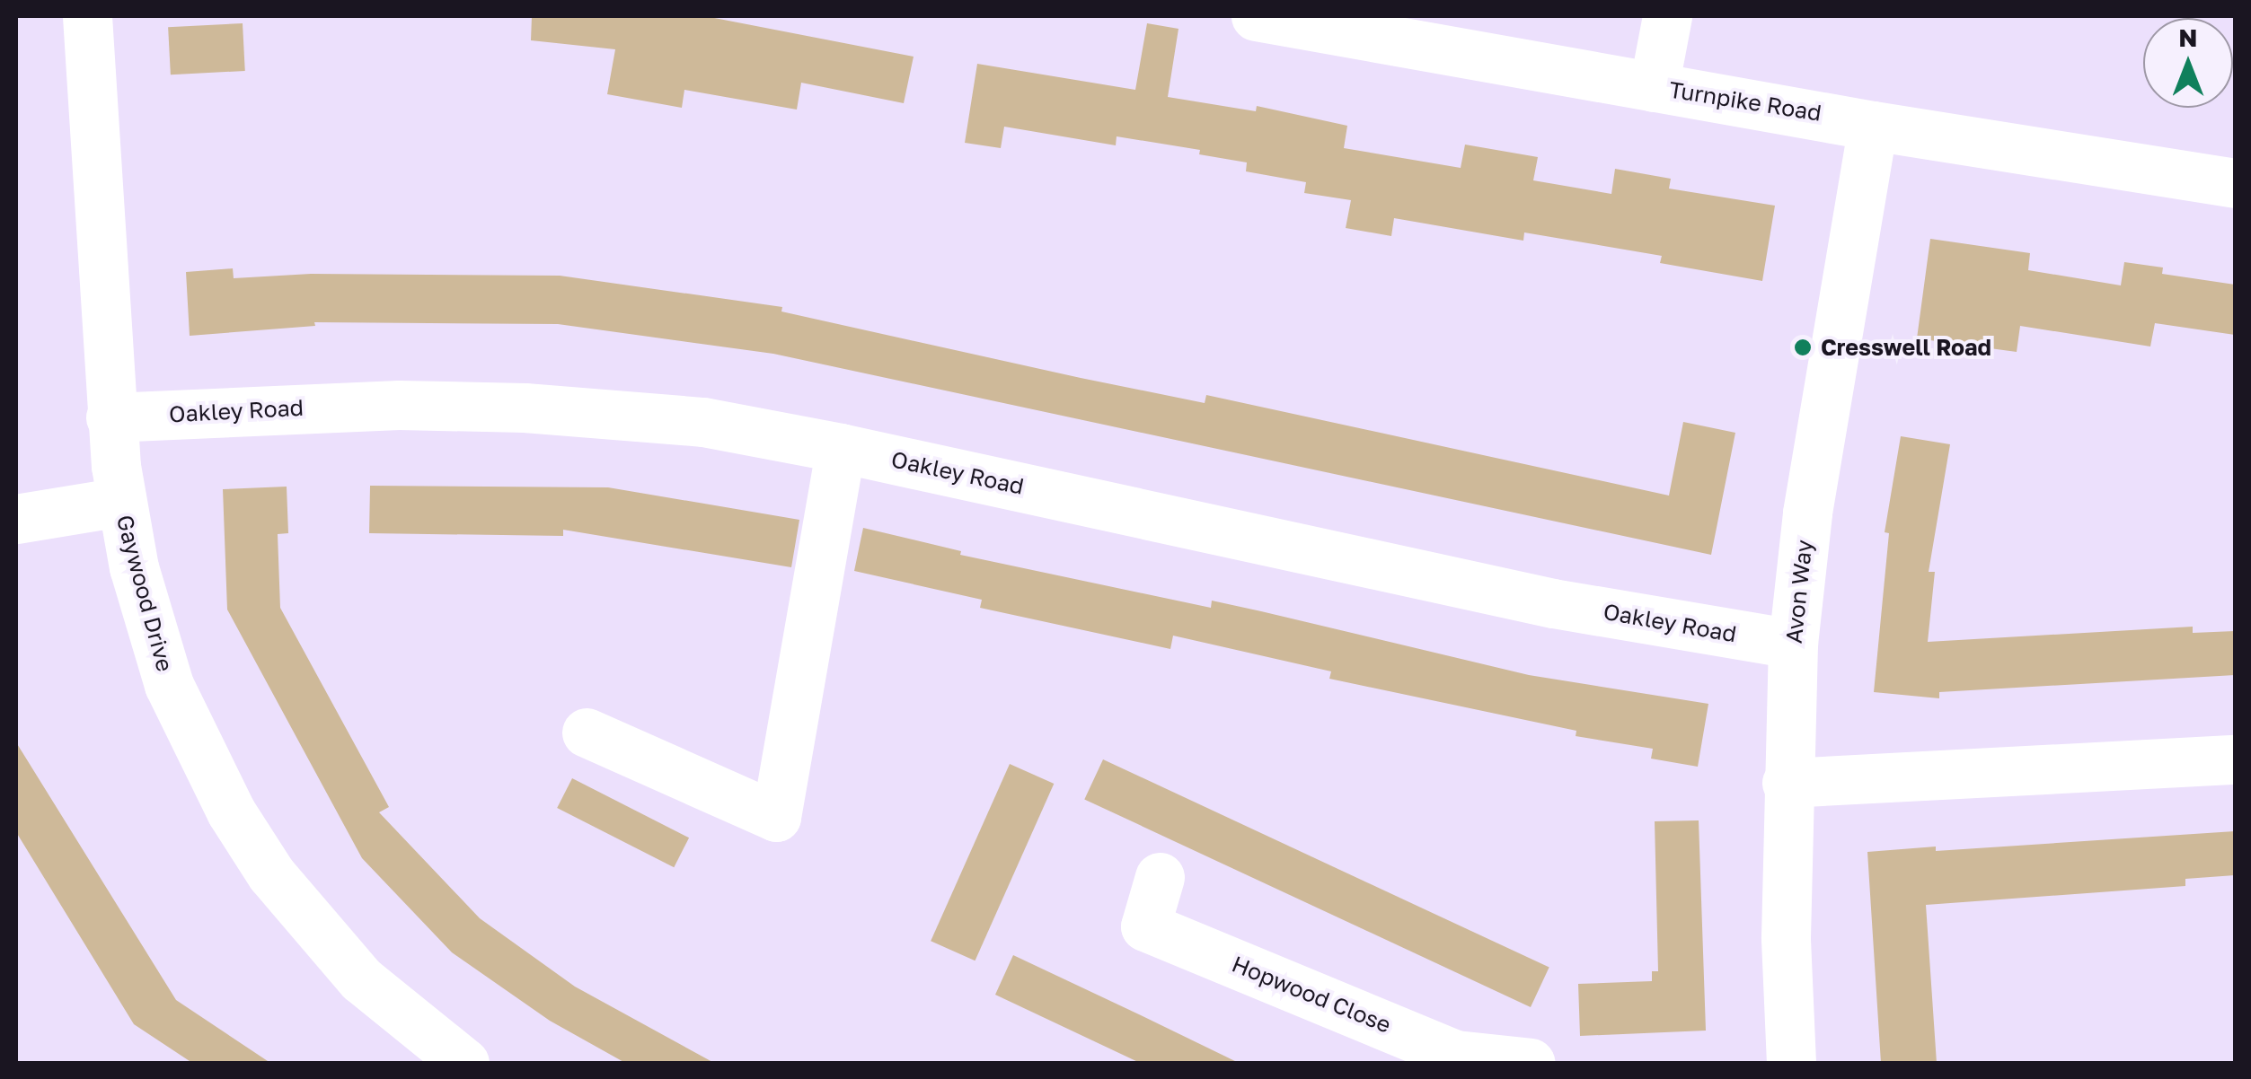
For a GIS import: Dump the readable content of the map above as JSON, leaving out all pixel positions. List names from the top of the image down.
{
  "streets": {
    "street": [
      "Turnpike Road",
      "Oakley Road",
      "Avon Way",
      "Gaywood Drive",
      "Hopwood Close"
    ]
  },
  "crossings": [
    ["Turnpike Road", "Avon Way"],
    ["Oakley Road", "Avon Way"],
    ["Oakley Road", "Gaywood Drive"]
  ],
  "places": ["Cresswell Road"],
  "north": "top"
}
